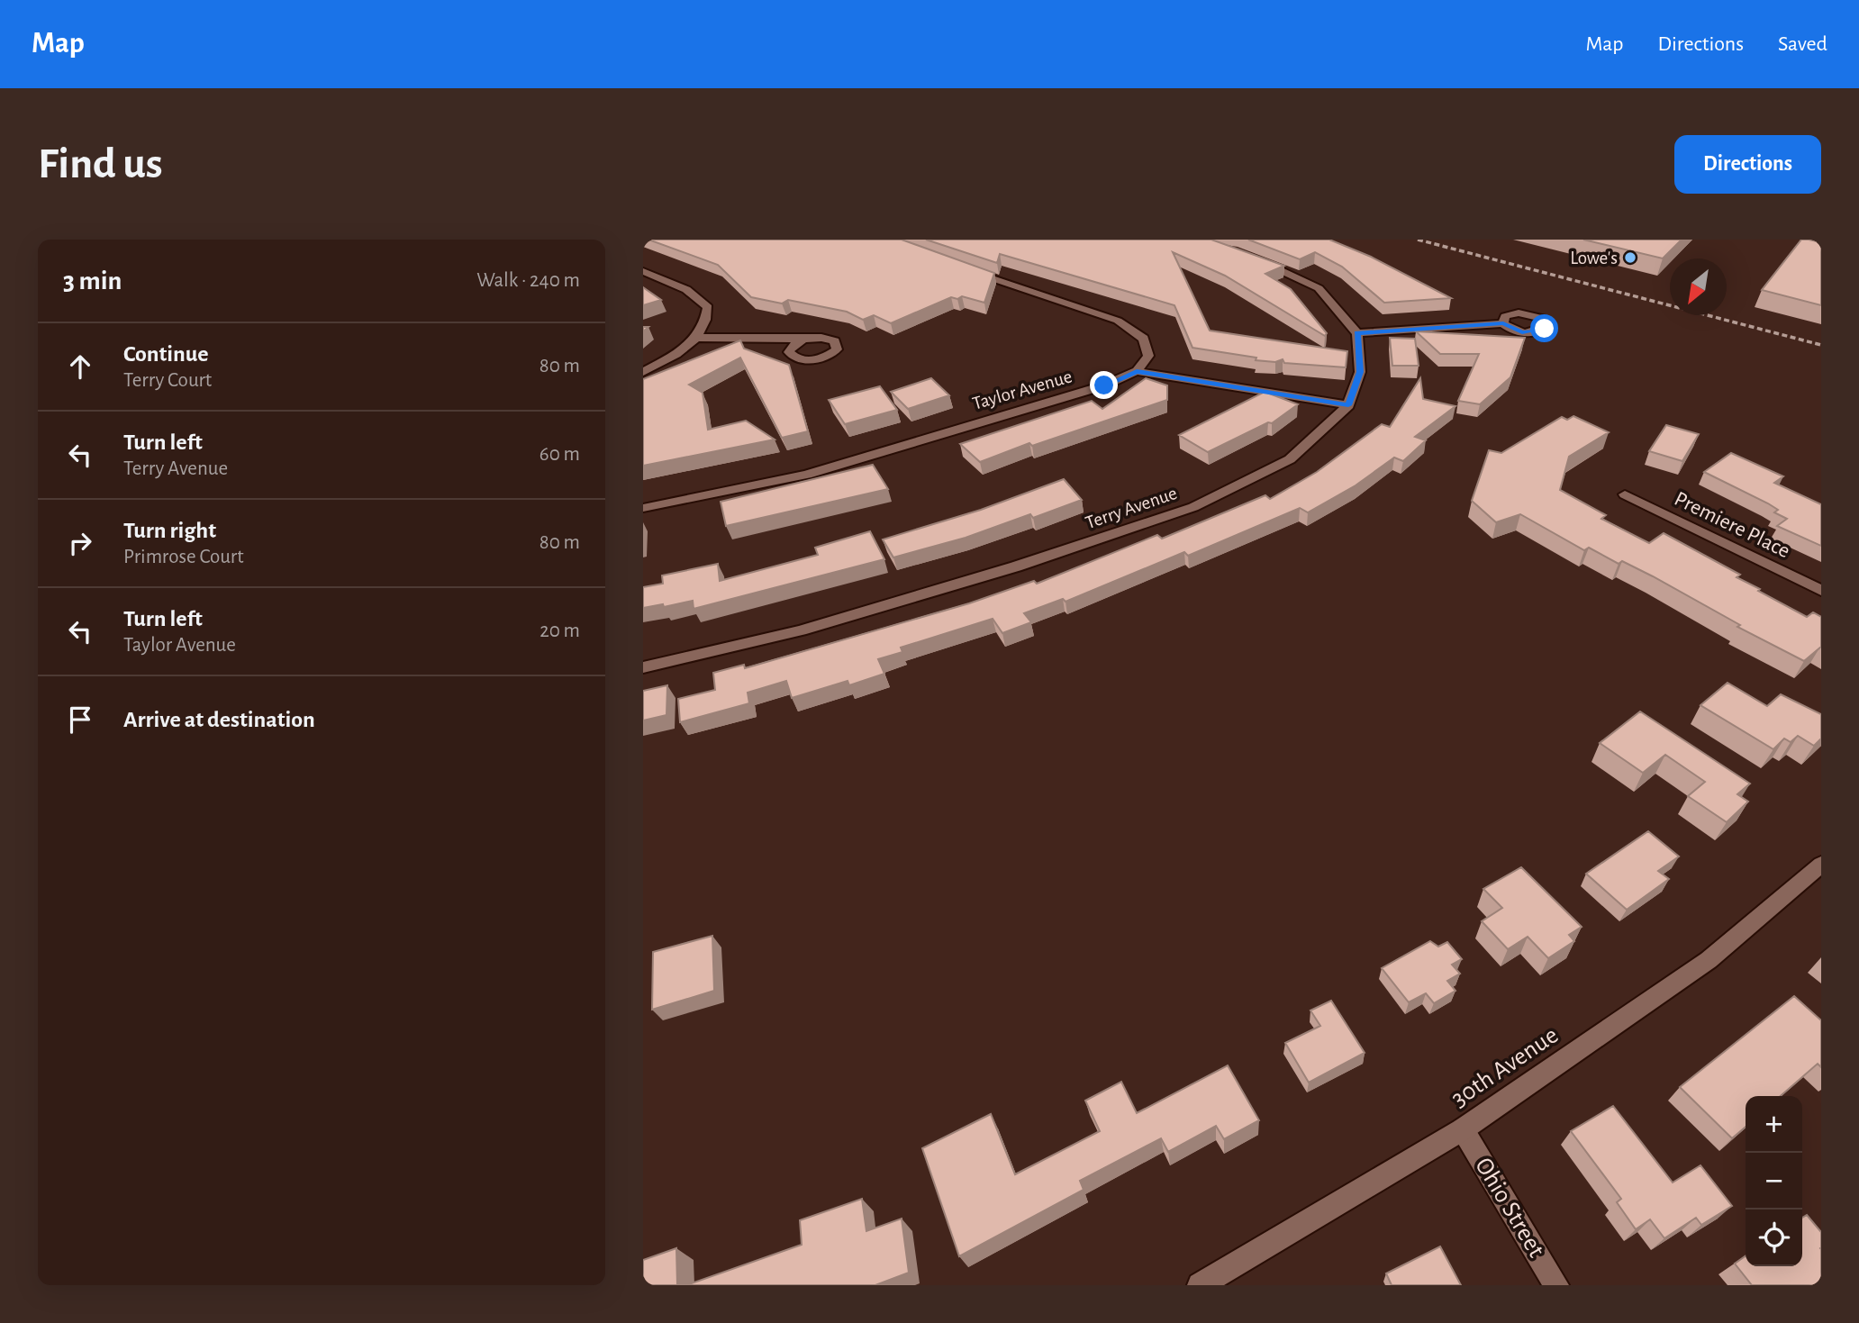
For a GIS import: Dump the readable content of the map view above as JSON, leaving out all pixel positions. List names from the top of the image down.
{
  "streets": {
    "street": [
      "Taylor Avenue",
      "Terry Avenue",
      "Premiere Place",
      "30th Avenue",
      "Ohio Street"
    ]
  },
  "crossings": [
    ["30th Avenue", "Ohio Street"]
  ],
  "places": ["Lowe's"],
  "north": "bottom left",
  "page": {
    "header": "Map",
    "nav": ["Map", "Directions", "Saved"],
    "buttons": "Directions",
    "title": "Find us",
    "heading": ["3 min", "Walk · 240 m"],
    "list": [
      ["Continue", "Terry Court", "80 m"],
      ["Turn left", "Terry Avenue", "60 m"],
      ["Turn right", "Primrose Court", "80 m"],
      ["Turn left", "Taylor Avenue", "20 m"],
      "Arrive at destination"
    ],
    "map_buttons": ["+", "−"]
  }
}
